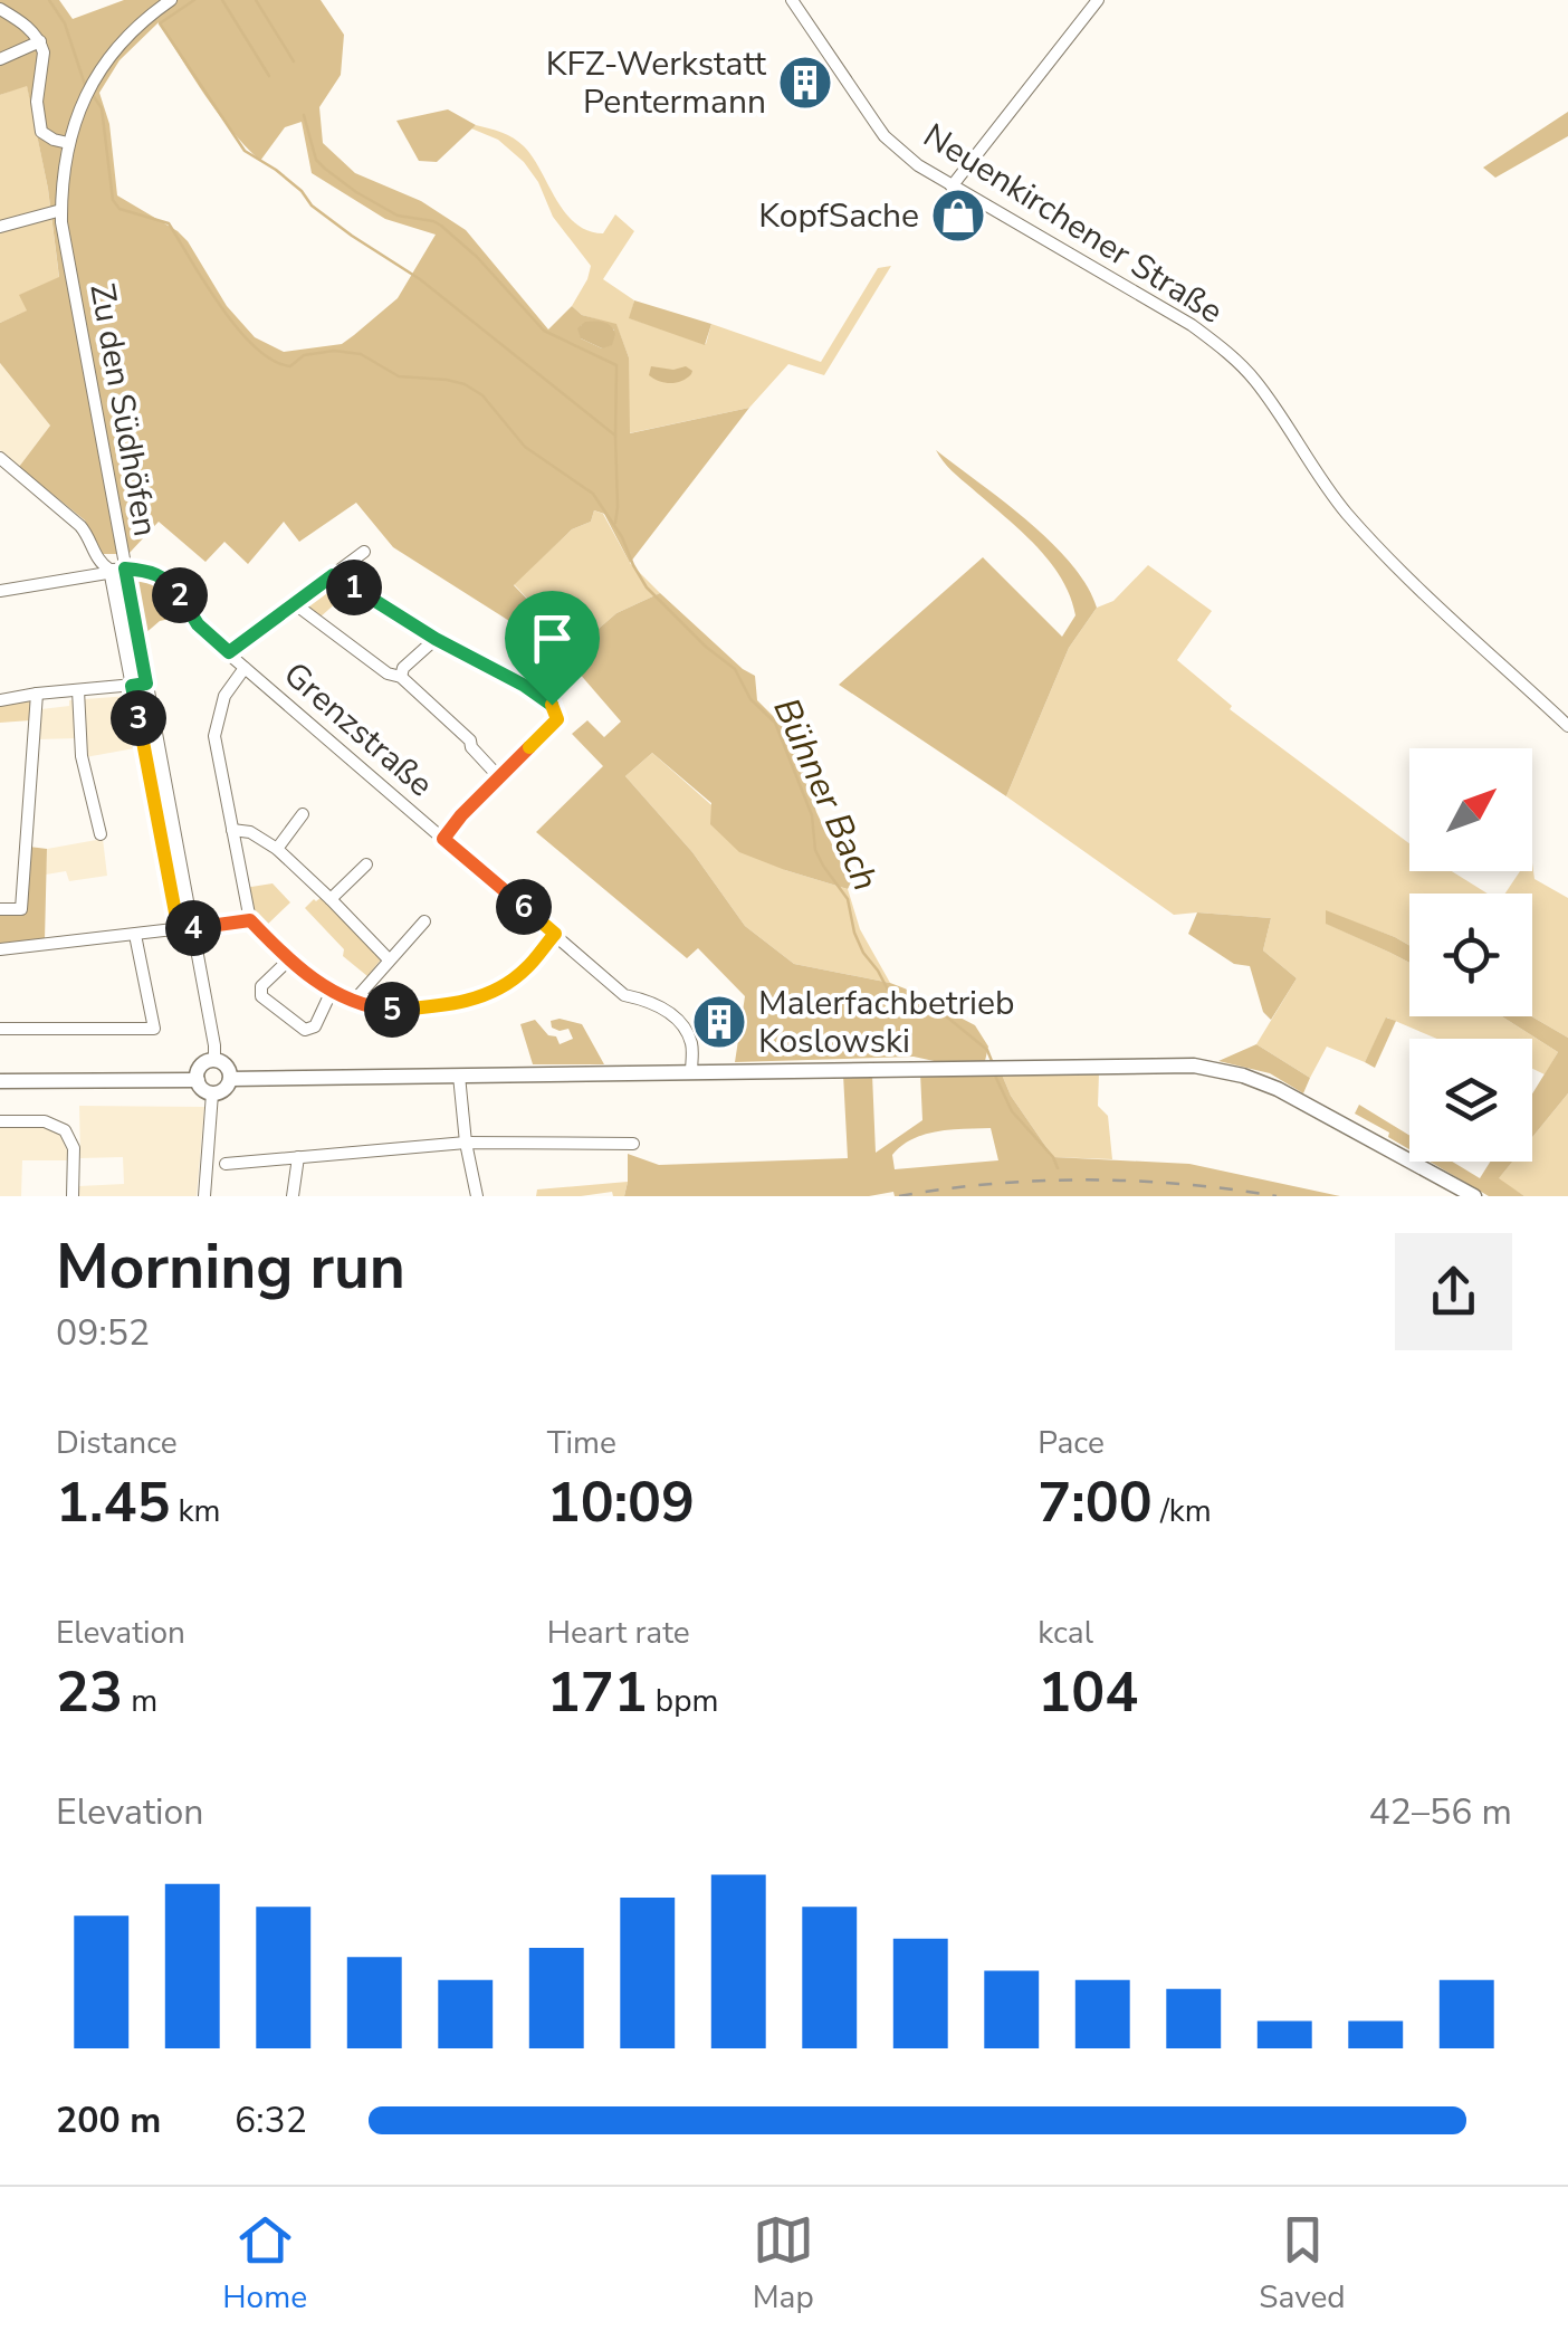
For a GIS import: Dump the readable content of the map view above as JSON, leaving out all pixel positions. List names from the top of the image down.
{
  "streets": {
    "street": ["Neuenkirchener Straße", "Zu den Südhöfen", "Grenzstraße"]
  },
  "crossings": [
    ["Zu den Südhöfen", "Grenzstraße"]
  ],
  "water": ["Bühner Bach"],
  "places": {
    "building": ["KFZ-Werkstatt Pentermann", "Malerfachbetrieb Koslowski"],
    "shop": ["KopfSache"]
  },
  "north": "top right",
  "page": {
    "pins": [
      "1",
      "2",
      "3",
      "6",
      "4",
      "5"
    ],
    "heading": ["Morning run", "09:52"],
    "stats": [
      ["Distance", "1.45 km"],
      ["Time", "10:09"],
      ["Pace", "7:00 /km"],
      ["Elevation", "23 m"],
      ["Heart rate", "171 bpm"],
      ["kcal", "104"]
    ],
    "chart": ["Elevation", "42–56 m"],
    "list": [
      {
        "name": "200 m",
        "note": "6:32"
      }
    ],
    "tabs": ["Home", "Map", "Saved"]
  }
}
